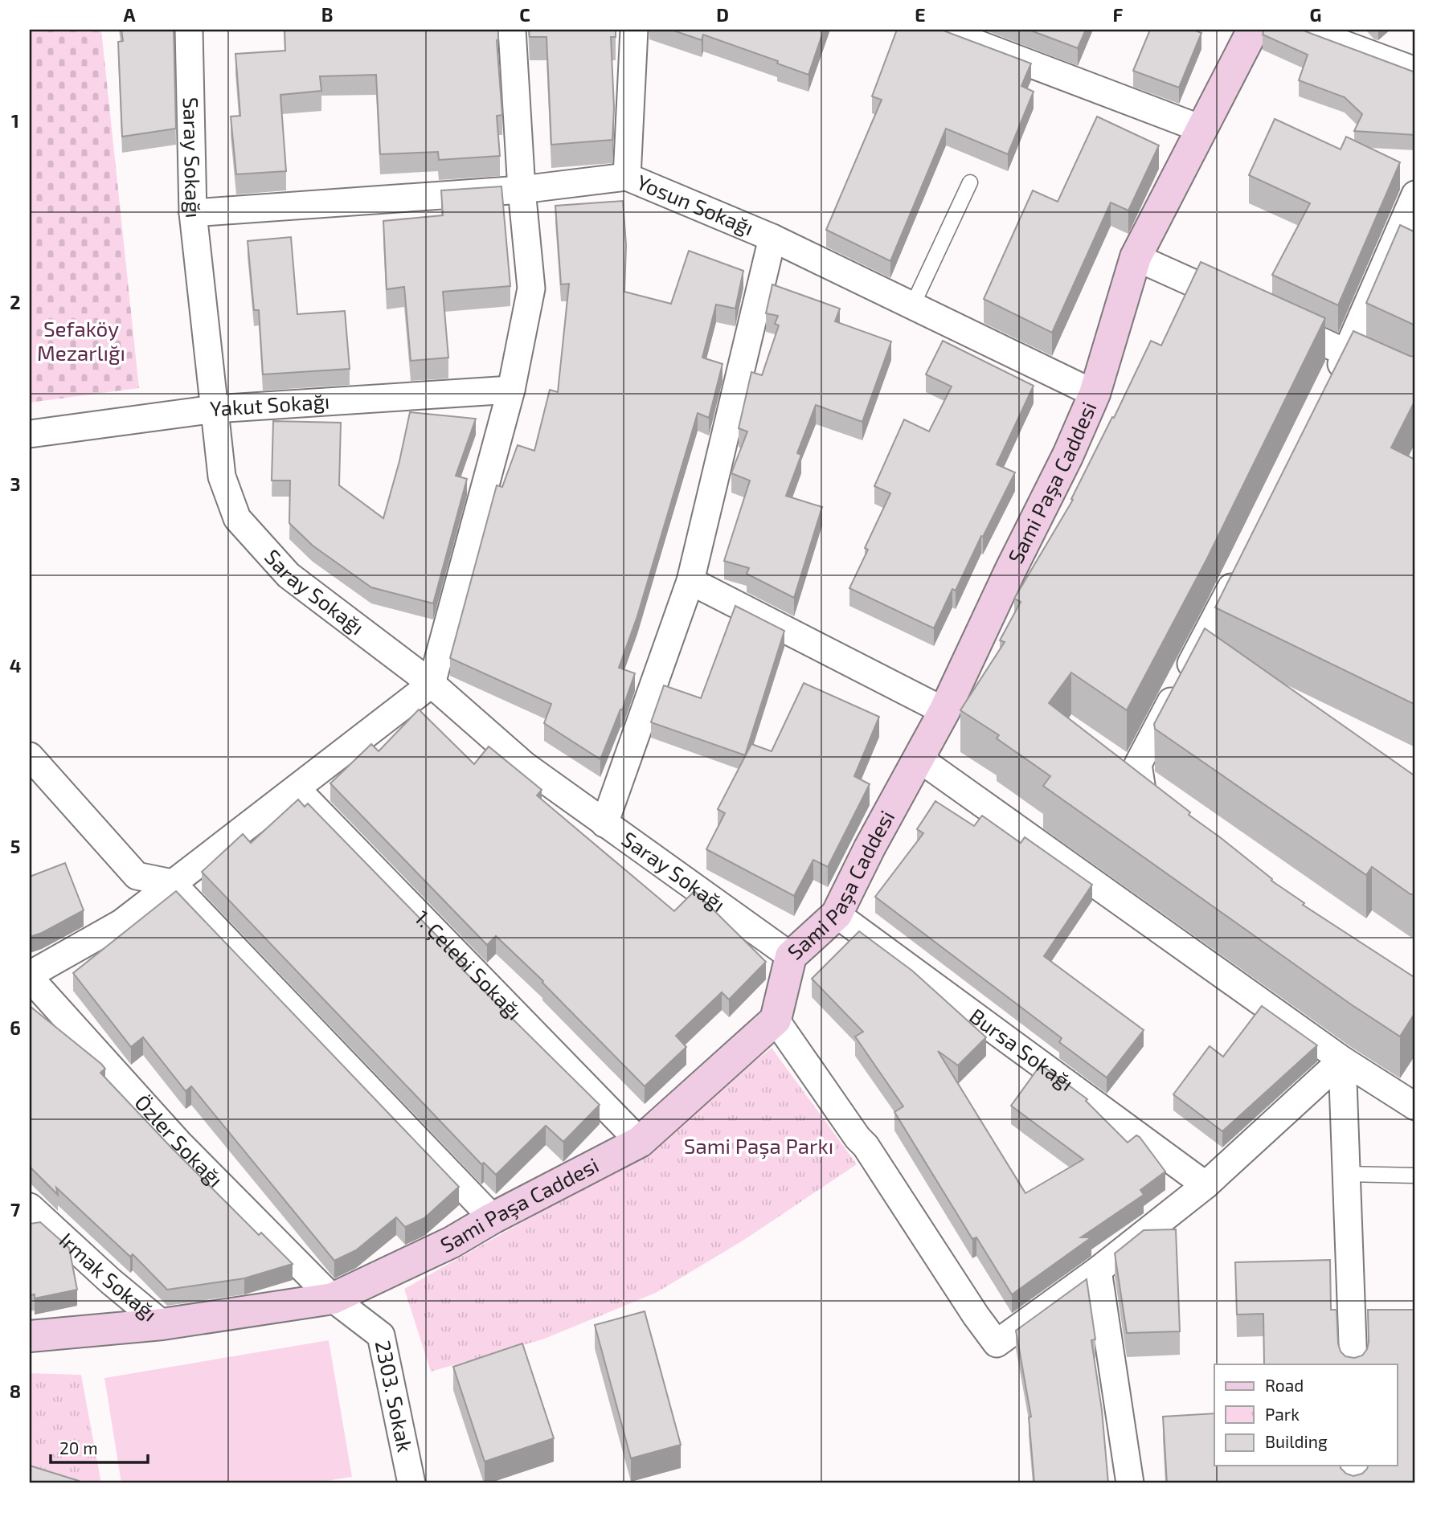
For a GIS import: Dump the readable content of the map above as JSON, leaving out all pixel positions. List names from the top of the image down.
{
  "streets": {
    "street": [
      "Saray Sokağı",
      "Yosun Sokağı",
      "Yakut Sokağı",
      "Sami Paşa Caddesi",
      "1. Çelebi Sokağı",
      "Bursa Sokağı",
      "Özler Sokağı",
      "Irmak Sokağı",
      "2303. Sokak"
    ]
  },
  "crossings": [
    ["Saray Sokağı", "Yosun Sokağı"],
    ["Saray Sokağı", "Yakut Sokağı"],
    ["Saray Sokağı", "Sami Paşa Caddesi"],
    ["Yosun Sokağı", "Sami Paşa Caddesi"],
    ["Sami Paşa Caddesi", "1. Çelebi Sokağı"],
    ["Sami Paşa Caddesi", "Bursa Sokağı"],
    ["Sami Paşa Caddesi", "Özler Sokağı"],
    ["Sami Paşa Caddesi", "Irmak Sokağı"],
    ["Sami Paşa Caddesi", "2303. Sokak"],
    ["Özler Sokağı", "2303. Sokak"]
  ],
  "parks": ["Sefaköy Mezarlığı", "Sami Paşa Parkı"],
  "legend": ["Road", "Park", "Building"],
  "scale_bar": "20 m",
  "grid": {
    "columns": [
      "A",
      "B",
      "C",
      "D",
      "E",
      "F",
      "G"
    ],
    "rows": [
      "1",
      "2",
      "3",
      "4",
      "5",
      "6",
      "7",
      "8"
    ]
  }
}
